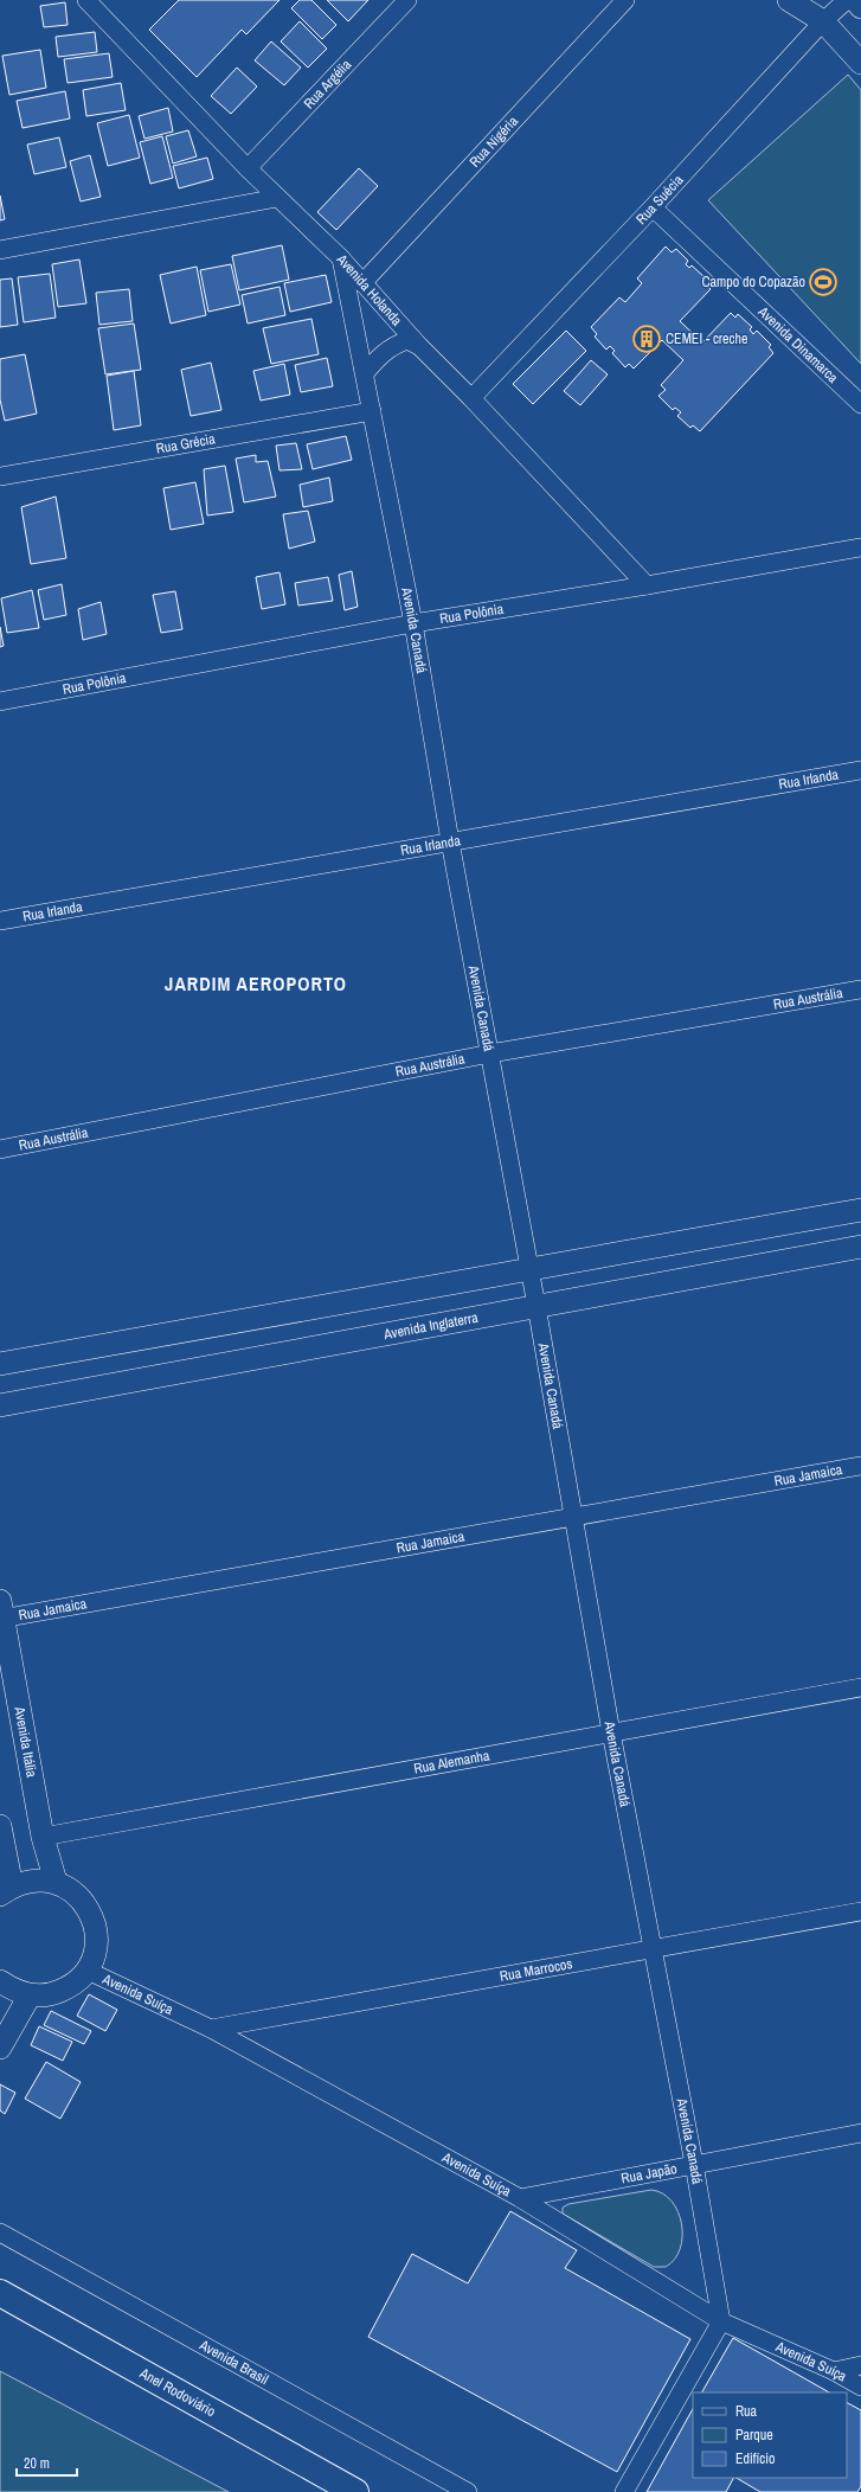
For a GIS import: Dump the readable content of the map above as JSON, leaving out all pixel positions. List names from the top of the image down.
{
  "streets": {
    "main road": ["Anel Rodoviário"],
    "street": [
      "Rua Argélia",
      "Rua Nigéria",
      "Rua Suécia",
      "Avenida Holanda",
      "Avenida Dinamarca",
      "Rua Grécia",
      "Rua Polônia",
      "Avenida Canadá",
      "Rua Irlanda",
      "Rua Austrália",
      "Avenida Inglaterra",
      "Rua Jamaica",
      "Avenida Itália",
      "Rua Alemanha",
      "Rua Marrocos",
      "Avenida Suíça",
      "Rua Japão",
      "Avenida Brasil"
    ]
  },
  "crossings": [
    ["Rua Argélia", "Avenida Holanda"],
    ["Rua Nigéria", "Avenida Holanda"],
    ["Rua Suécia", "Avenida Holanda"],
    ["Rua Suécia", "Avenida Dinamarca"],
    ["Avenida Holanda", "Rua Polônia"],
    ["Avenida Holanda", "Avenida Canadá"],
    ["Rua Grécia", "Avenida Canadá"],
    ["Rua Polônia", "Avenida Canadá"],
    ["Avenida Canadá", "Rua Irlanda"],
    ["Avenida Canadá", "Rua Austrália"],
    ["Avenida Canadá", "Avenida Inglaterra"],
    ["Avenida Canadá", "Rua Jamaica"],
    ["Avenida Canadá", "Rua Alemanha"],
    ["Avenida Canadá", "Rua Marrocos"],
    ["Avenida Canadá", "Avenida Suíça"],
    ["Avenida Canadá", "Rua Japão"],
    ["Rua Jamaica", "Avenida Itália"],
    ["Avenida Itália", "Rua Alemanha"],
    ["Rua Marrocos", "Avenida Suíça"],
    ["Avenida Suíça", "Rua Japão"]
  ],
  "districts": ["JARDIM AEROPORTO"],
  "places": {
    "sports": ["Campo do Copazão"],
    "building": ["CEMEI - creche"]
  },
  "legend": ["Rua", "Parque", "Edifício"],
  "scale_bar": "20 m"
}
